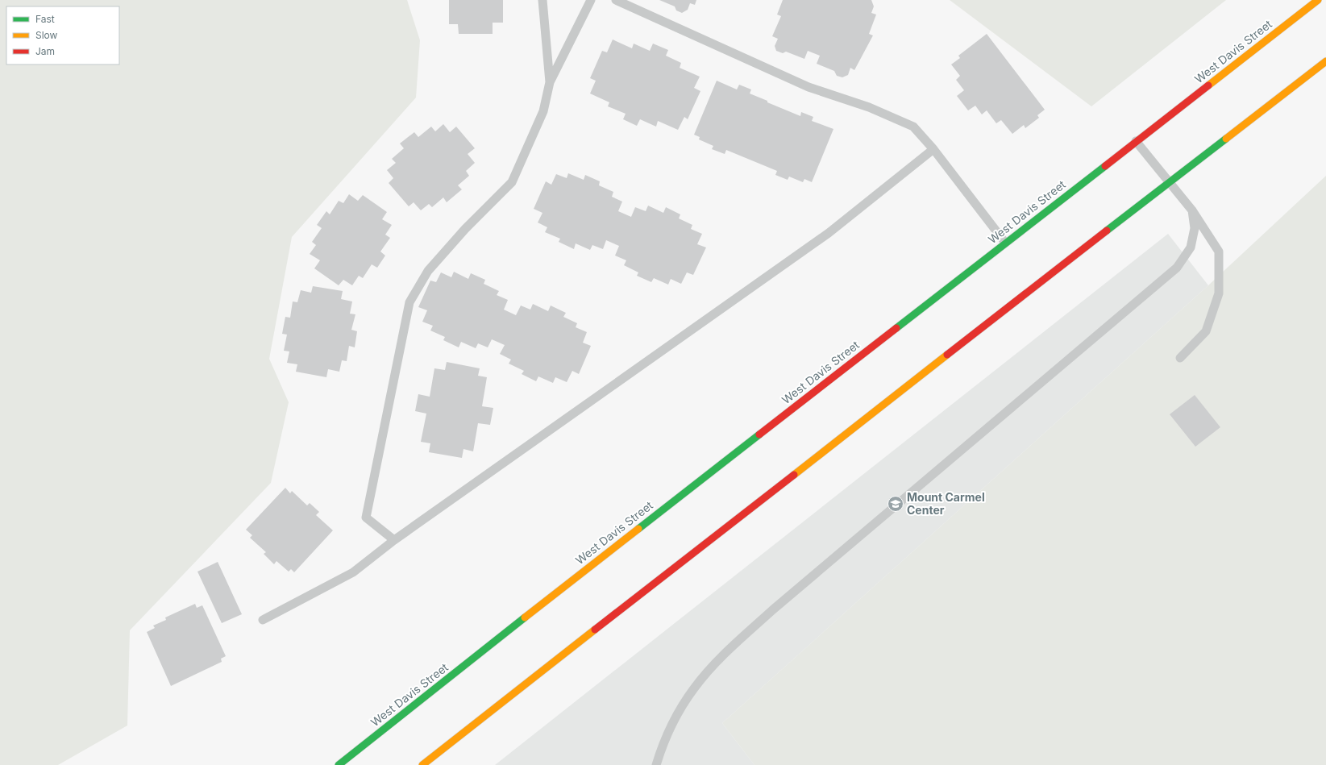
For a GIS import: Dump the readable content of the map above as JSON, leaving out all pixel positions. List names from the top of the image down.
{
  "streets": {
    "main road": ["West Davis Street"]
  },
  "places": {
    "school or university": ["Mount Carmel Center"]
  },
  "legend": ["Fast", "Slow", "Jam"]
}
